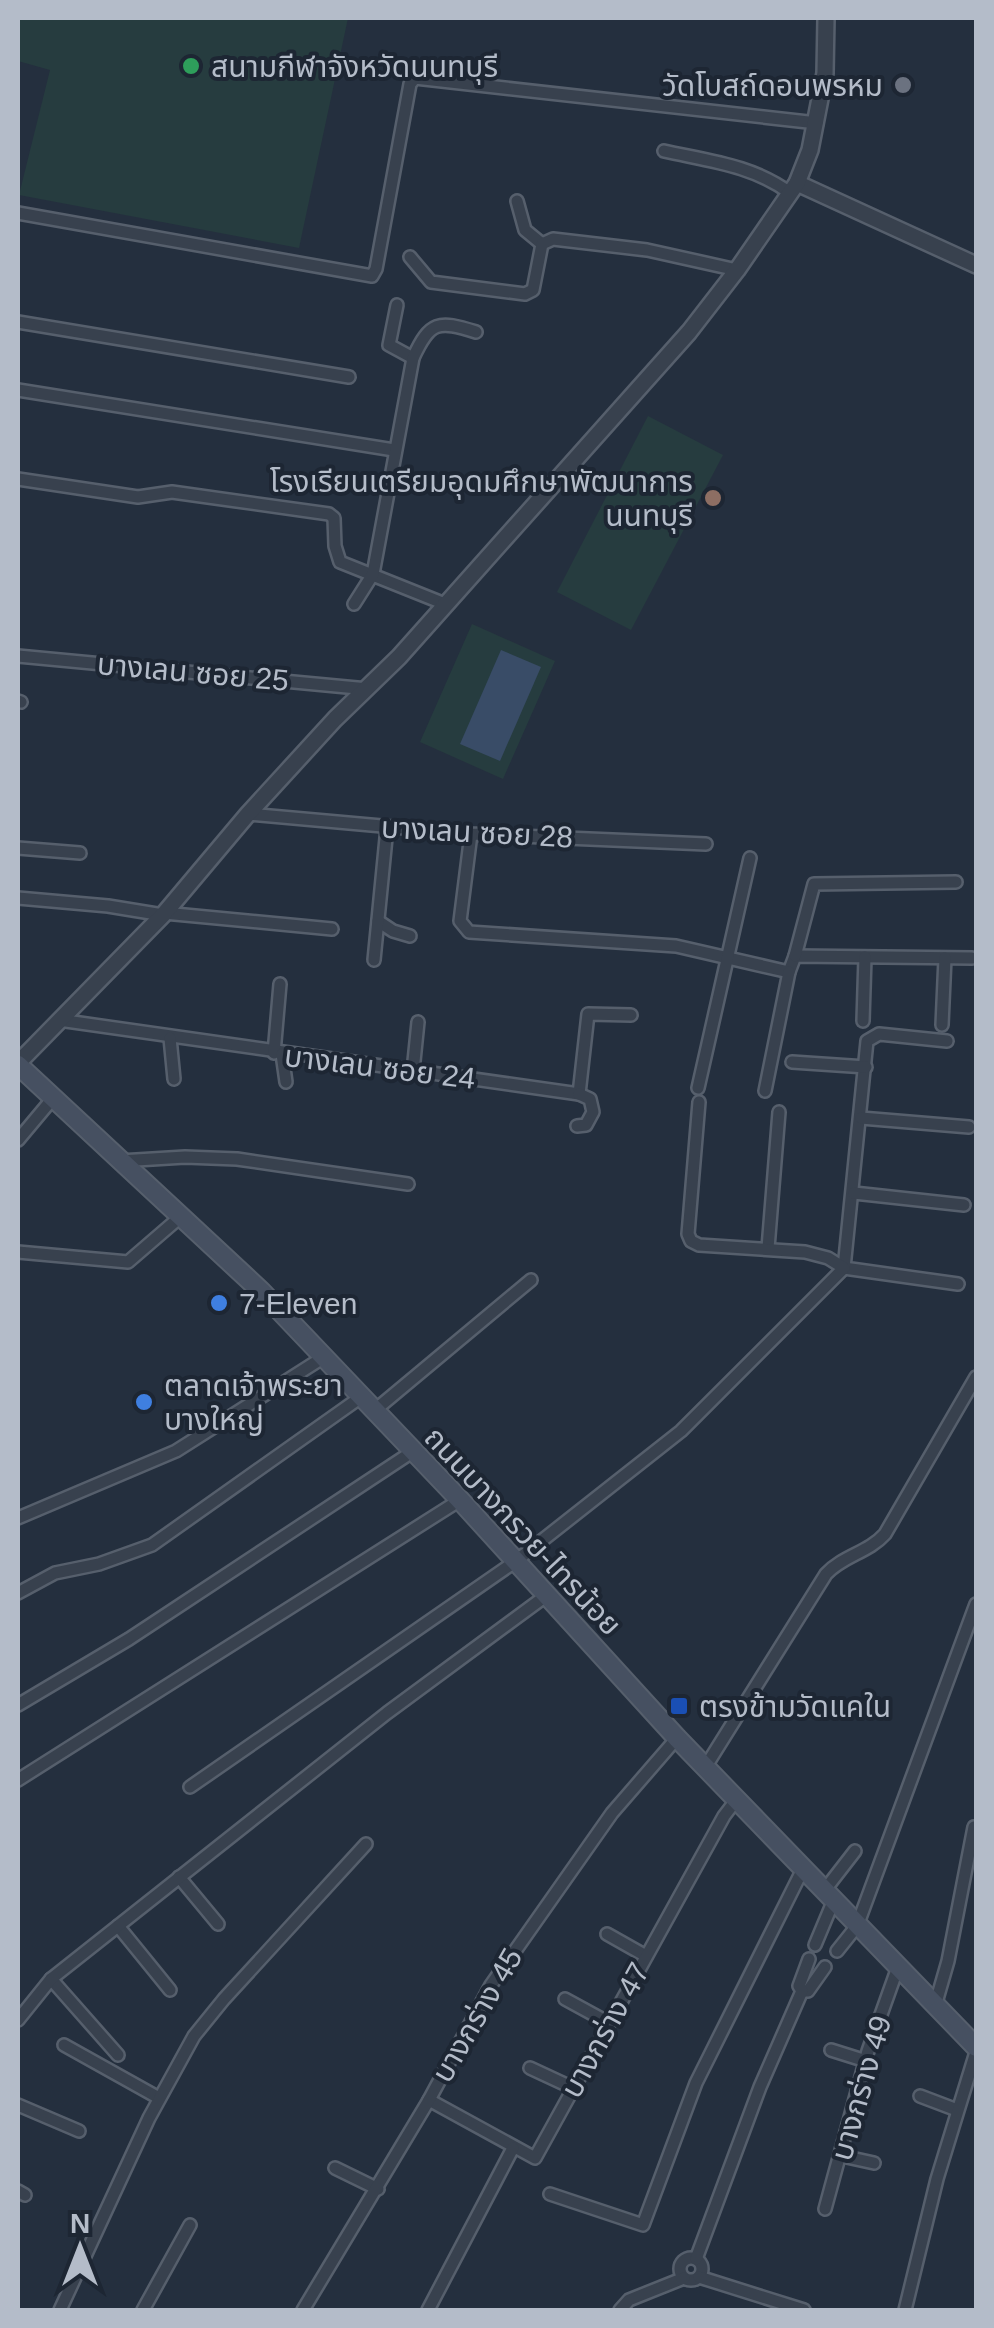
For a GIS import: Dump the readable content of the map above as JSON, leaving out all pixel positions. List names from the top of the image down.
{
  "streets": {
    "main road": ["ถนนบางกรวย-ไทรน้อย"],
    "street": [
      "บางเลน ซอย 25",
      "บางเลน ซอย 28",
      "บางเลน ซอย 24",
      "บางกร่าง 45",
      "บางกร่าง 47",
      "บางกร่าง 49"
    ]
  },
  "crossings": [
    ["ถนนบางกรวย-ไทรน้อย", "บางกร่าง 45"],
    ["ถนนบางกรวย-ไทรน้อย", "บางกร่าง 47"],
    ["ถนนบางกรวย-ไทรน้อย", "บางกร่าง 49"]
  ],
  "places": {
    "other": [
      "สนามกีฬาจังหวัดนนทบุรี",
      "วัดโบสถ์ดอนพรหม",
      "โรงเรียนเตรียมอุดมศึกษาพัฒนาการ นนทบุรี",
      "7-Eleven",
      "ตลาดเจ้าพระยา บางใหญ่"
    ],
    "transit": ["ตรงข้ามวัดแคใน"]
  },
  "north": "top"
}
